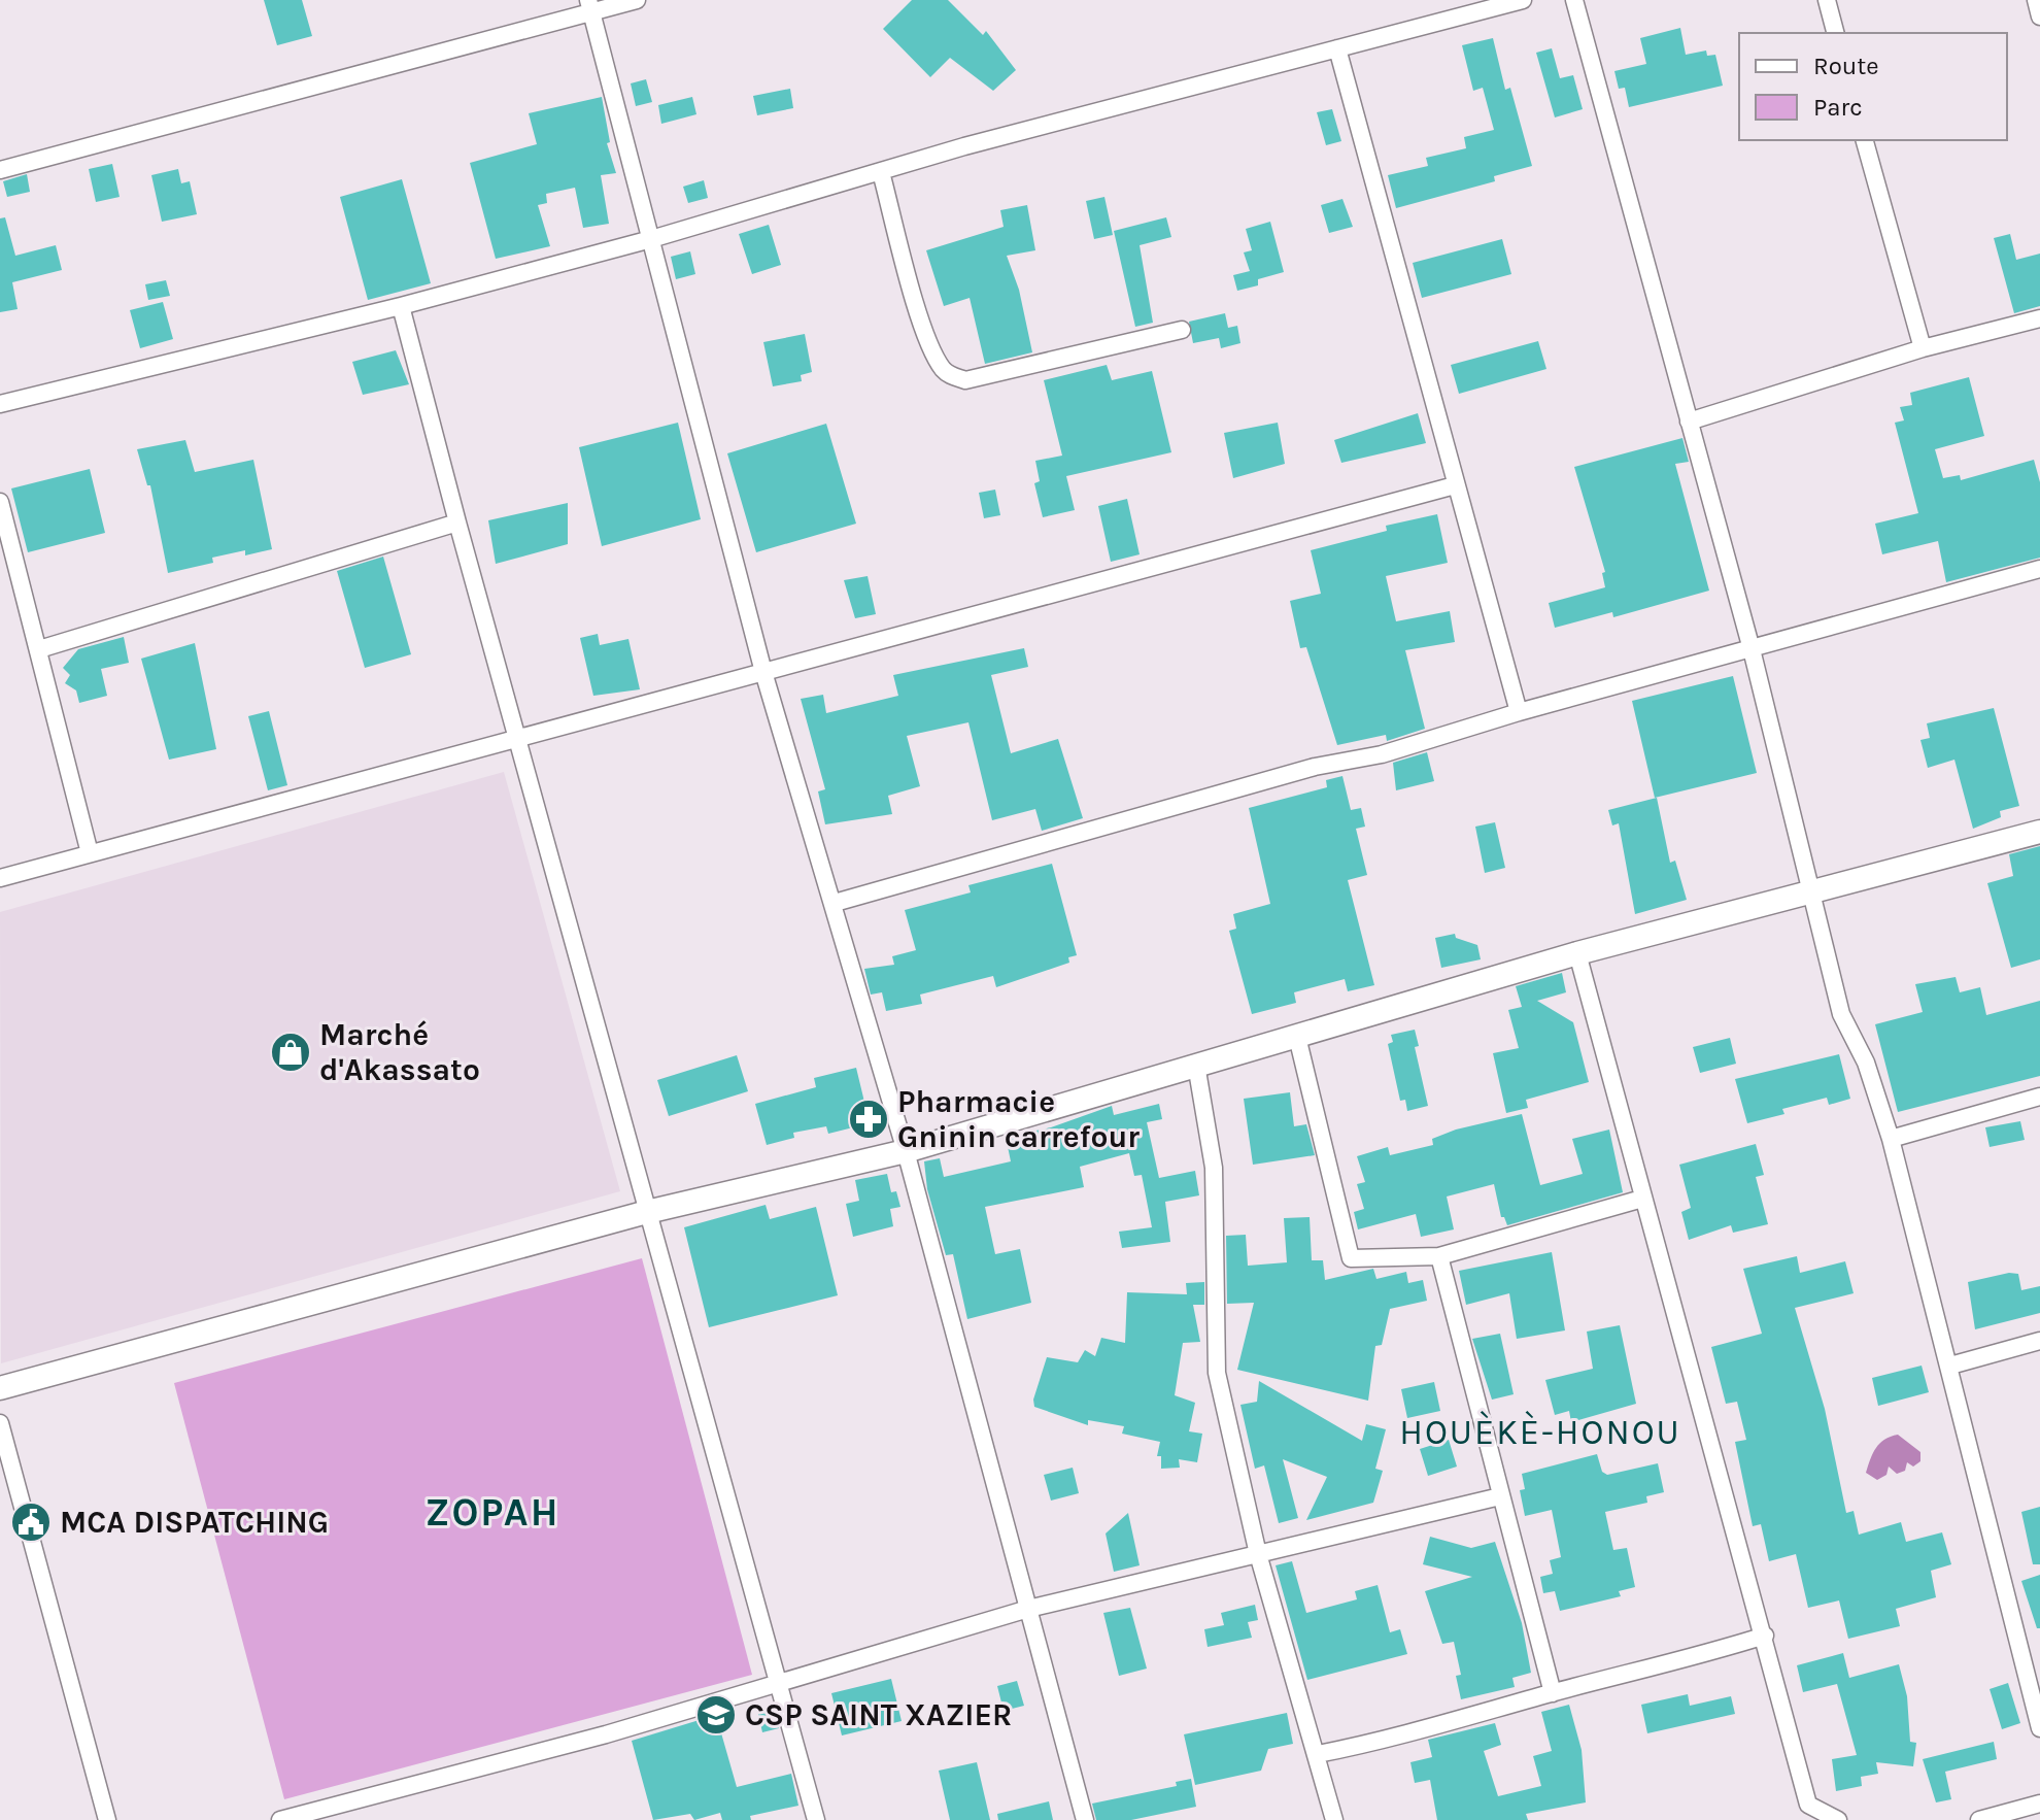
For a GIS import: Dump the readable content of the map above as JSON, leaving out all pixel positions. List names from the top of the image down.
{
  "districts": ["HOUÈKÈ-HONOU", "ZOPAH"],
  "places": {
    "shop": ["Marché d'Akassato"],
    "pharmacy": ["Pharmacie Gninin carrefour"],
    "public building": ["MCA DISPATCHING"],
    "school or university": ["CSP SAINT XAZIER"]
  },
  "legend": ["Route", "Parc"]
}
